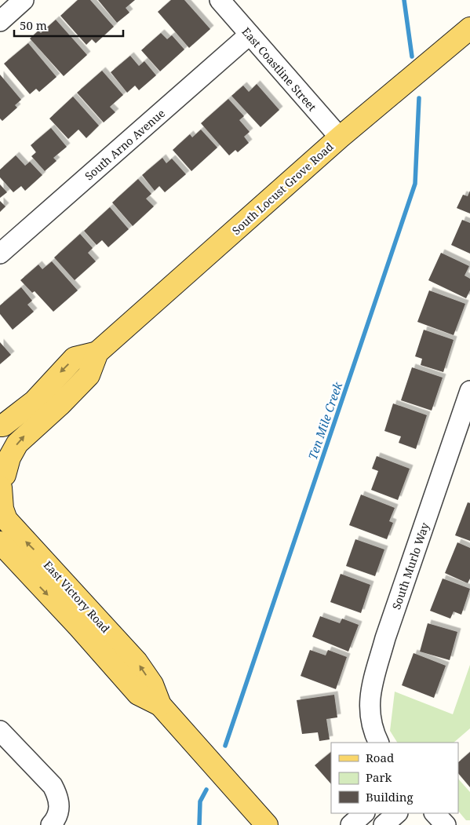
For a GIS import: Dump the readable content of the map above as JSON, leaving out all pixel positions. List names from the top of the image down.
{
  "streets": {
    "main road": ["South Locust Grove Road", "East Victory Road"],
    "street": ["East Coastline Street", "South Arno Avenue", "South Murlo Way"]
  },
  "crossings": [
    ["East Coastline Street", "South Arno Avenue"],
    ["East Coastline Street", "South Locust Grove Road"],
    ["South Locust Grove Road", "East Victory Road"]
  ],
  "water": ["Ten Mile Creek"],
  "legend": ["Road", "Park", "Building"],
  "scale_bar": "50 m"
}
